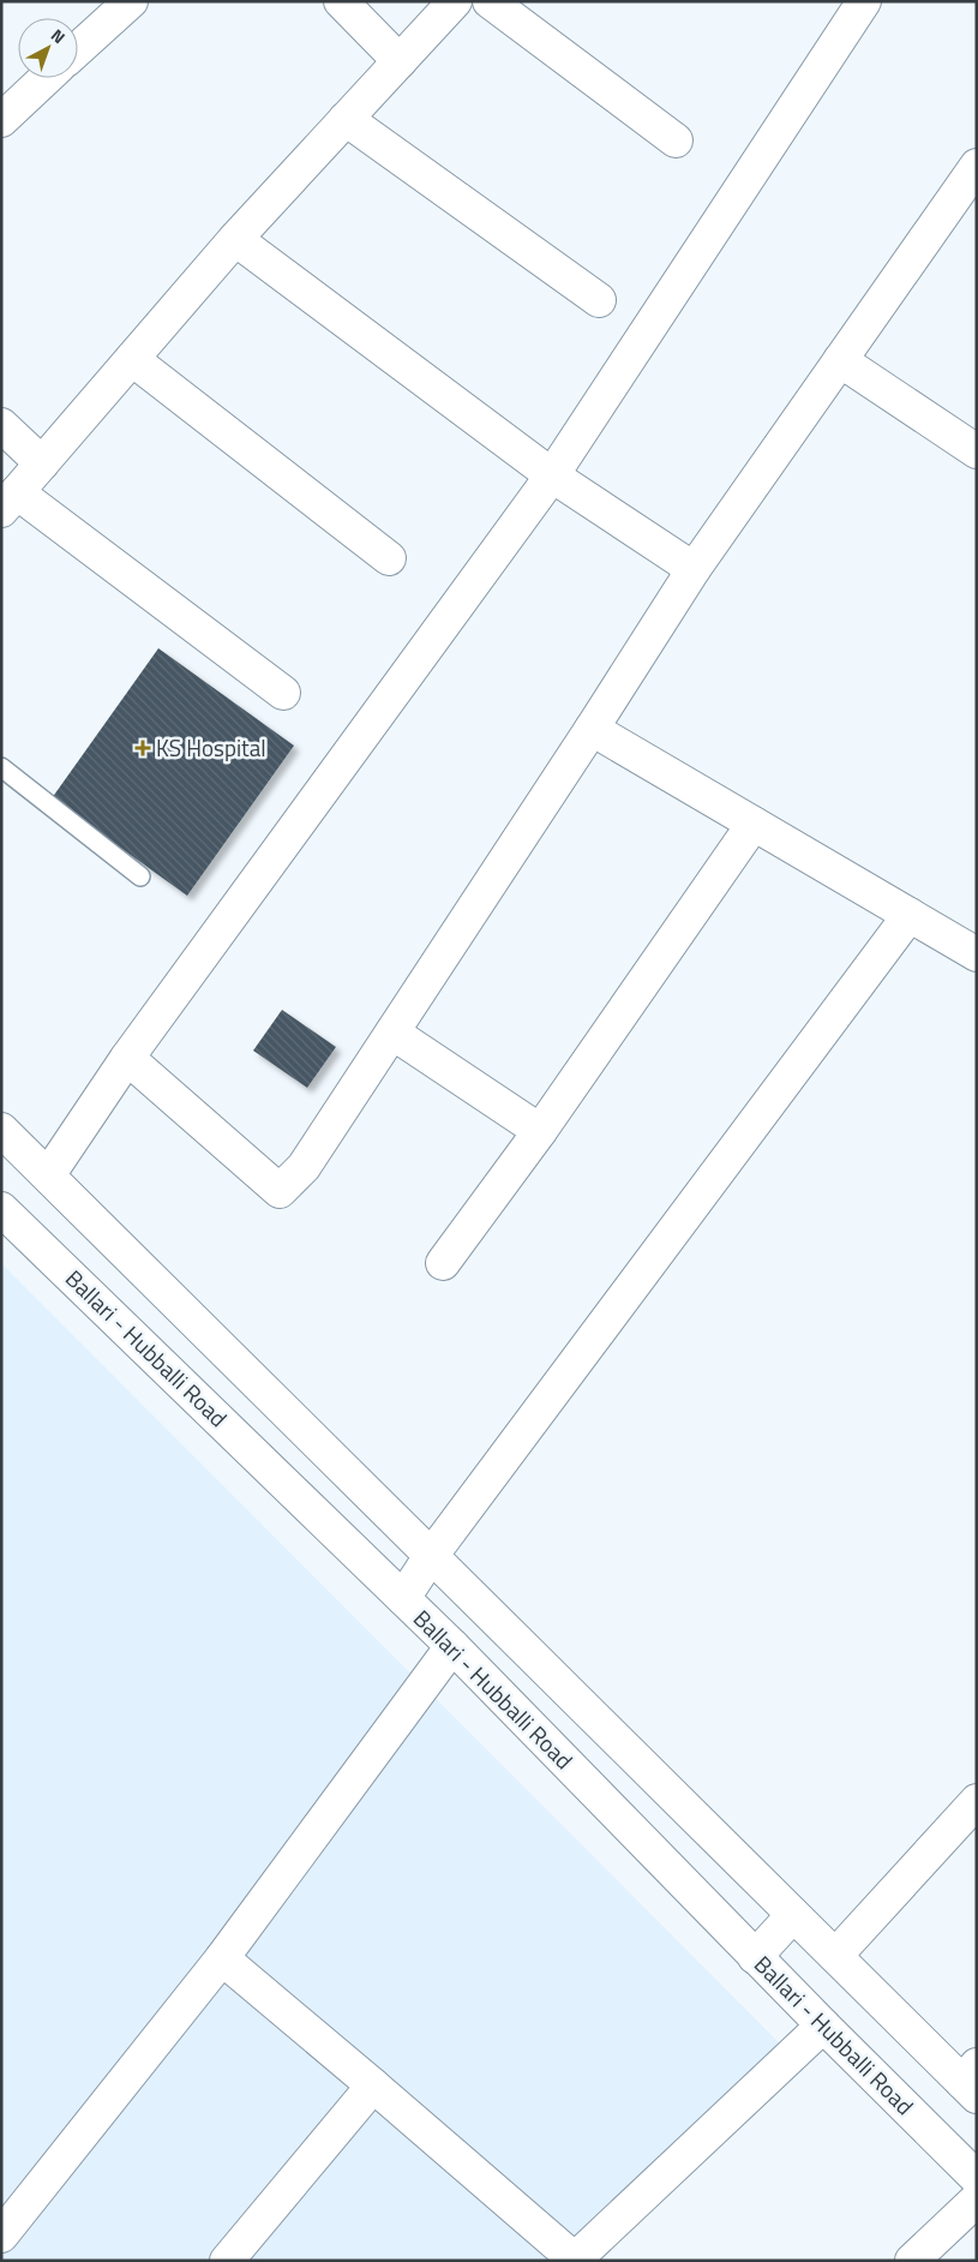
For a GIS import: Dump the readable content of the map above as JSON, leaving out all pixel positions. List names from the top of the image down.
{
  "streets": {
    "street": ["Ballari - Hubballi Road"]
  },
  "places": {
    "health": ["KS Hospital"]
  },
  "north": "top right"
}
